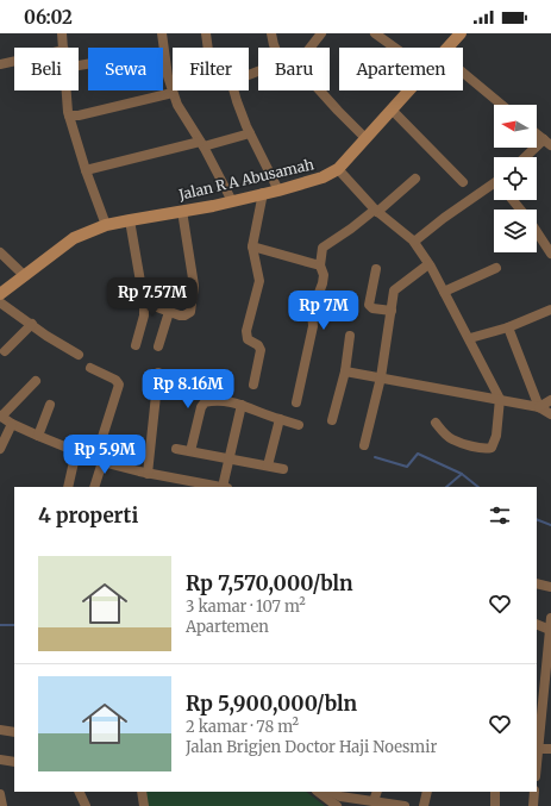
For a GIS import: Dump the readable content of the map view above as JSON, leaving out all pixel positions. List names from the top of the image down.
{
  "streets": {
    "street": ["Jalan R A Abusamah"]
  },
  "north": "left",
  "page": {
    "status": "06:02",
    "chip": [
      "Beli",
      "Sewa",
      "Filter",
      "Baru",
      "Apartemen"
    ],
    "price": [
      "Rp 7.57M",
      "Rp 7M",
      "Rp 8.16M",
      "Rp 5.9M"
    ],
    "heading": "4 properti",
    "list": [
      {
        "name": "Rp 7,570,000/bln",
        "note": "3 kamar · 107 m² · Apartemen"
      },
      {
        "name": "Rp 5,900,000/bln",
        "note": "2 kamar · 78 m² · Jalan Brigjen Doctor Haji Noesmir"
      }
    ]
  }
}
